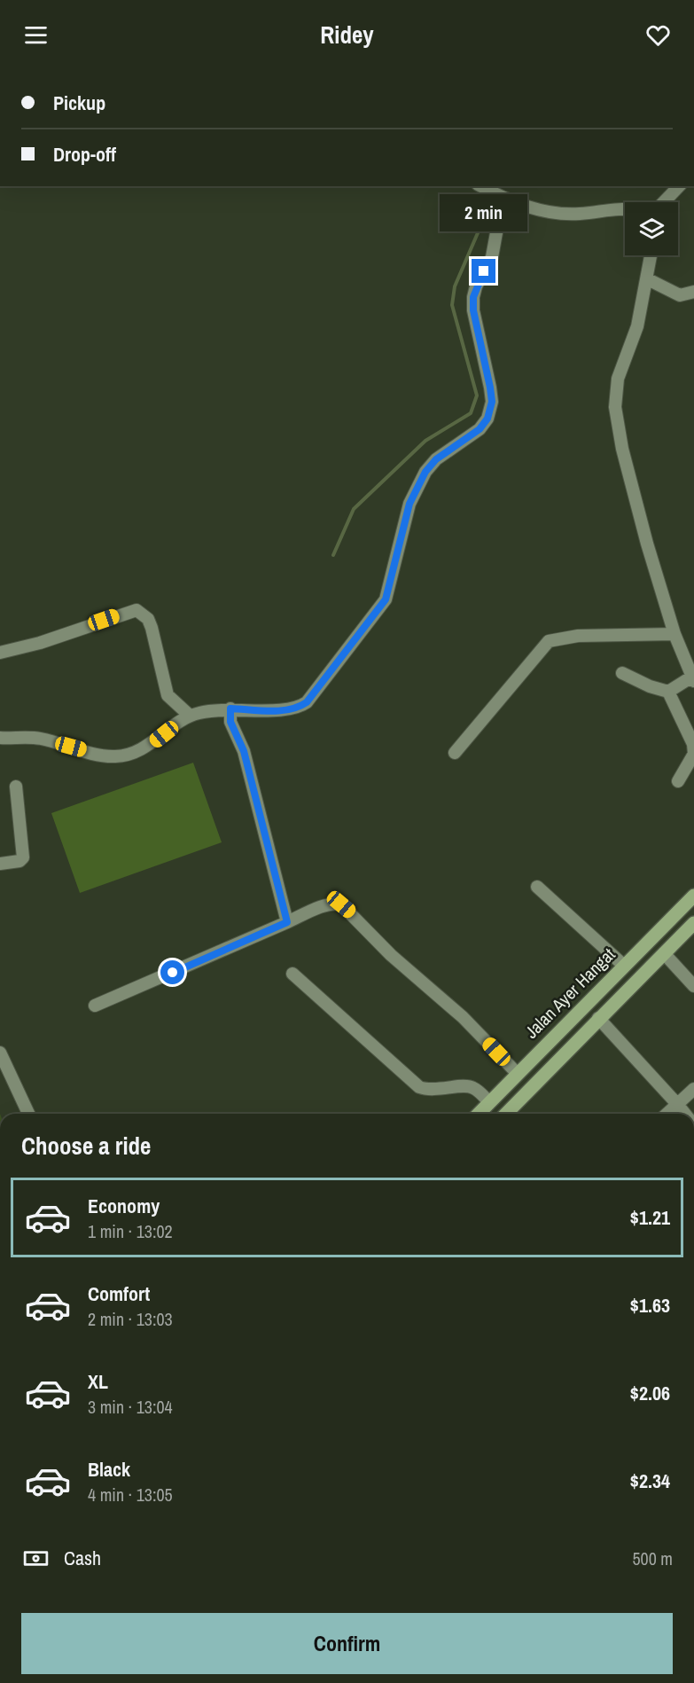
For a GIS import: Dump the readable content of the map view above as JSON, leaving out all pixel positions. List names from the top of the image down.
{
  "streets": {
    "main road": ["Jalan Ayer Hangat"]
  },
  "page": {
    "header": "Ridey",
    "banner": ["Pickup", "Drop-off"],
    "bubble": "2 min",
    "heading": "Choose a ride",
    "list": [
      {
        "name": "Economy",
        "note": "1 min · 13:02",
        "value": "$1.21"
      },
      {
        "name": "Comfort",
        "note": "2 min · 13:03",
        "value": "$1.63"
      },
      {
        "name": "XL",
        "note": "3 min · 13:04",
        "value": "$2.06"
      },
      {
        "name": "Black",
        "note": "4 min · 13:05",
        "value": "$2.34"
      }
    ],
    "pay": ["Cash", "500 m"],
    "buttons": "Confirm"
  }
}
